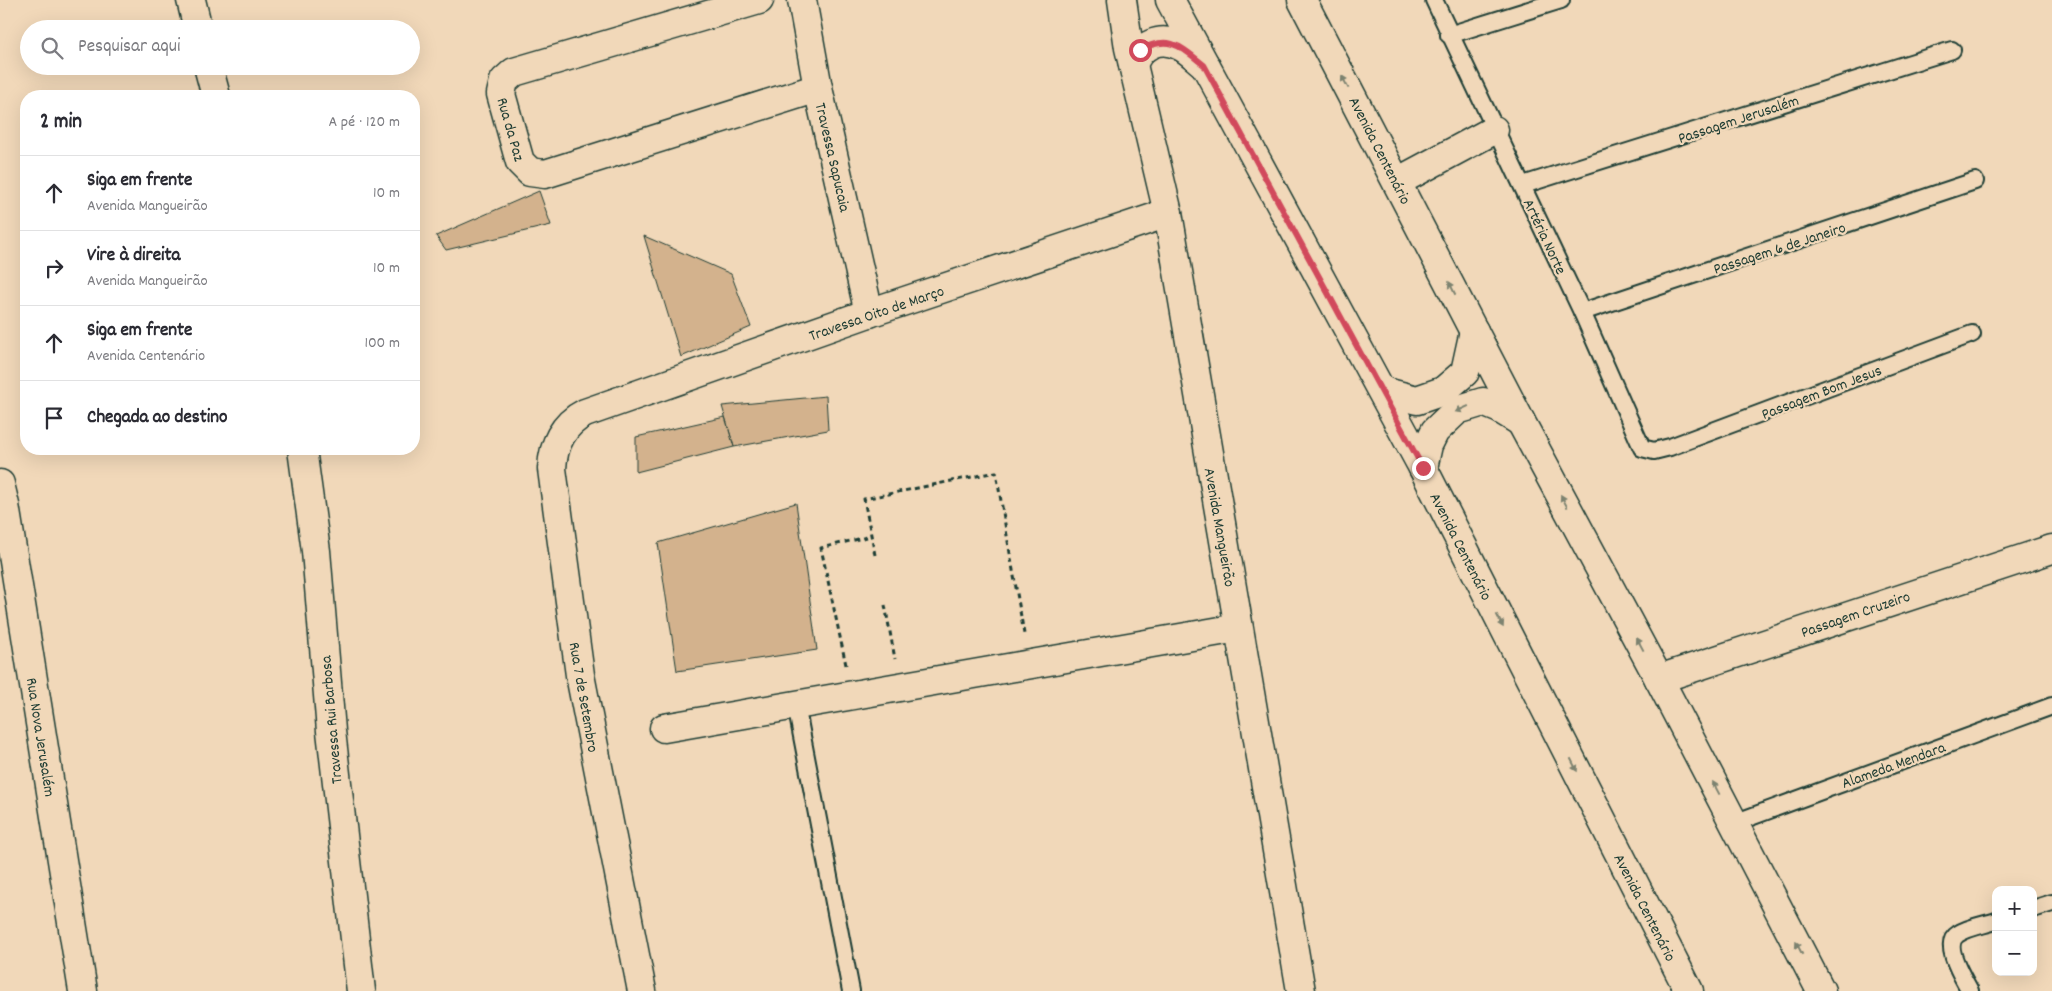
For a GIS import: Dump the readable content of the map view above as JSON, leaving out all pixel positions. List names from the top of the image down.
{
  "streets": {
    "street": [
      "Rua da Paz",
      "Avenida Centenário",
      "Travessa Sapucaia",
      "Travessa Oito de Março",
      "Avenida Mangueirão",
      "Passagem Cruzeiro",
      "Rua 7 de Setembro",
      "Travessa Rui Barbosa",
      "Rua Nova Jerusalém"
    ],
    "lane": [
      "Passagem Jerusalém",
      "Artéria Norte",
      "Passagem 6 de Janeiro",
      "Passagem Bom Jesus",
      "Alameda Mendara"
    ]
  },
  "crossings": [
    ["Passagem Jerusalém", "Artéria Norte"],
    ["Rua da Paz", "Travessa Sapucaia"],
    ["Avenida Centenário", "Passagem Cruzeiro"],
    ["Avenida Centenário", "Alameda Mendara"],
    ["Travessa Sapucaia", "Travessa Oito de Março"],
    ["Artéria Norte", "Passagem 6 de Janeiro"],
    ["Artéria Norte", "Passagem Bom Jesus"],
    ["Travessa Oito de Março", "Avenida Mangueirão"],
    ["Travessa Oito de Março", "Rua 7 de Setembro"]
  ],
  "page": {
    "search": "Pesquisar aqui",
    "heading": ["2 min", "A pé · 120 m"],
    "list": [
      ["Siga em frente", "Avenida Mangueirão", "10 m"],
      ["Vire à direita", "Avenida Mangueirão", "10 m"],
      ["Siga em frente", "Avenida Centenário", "100 m"],
      "Chegada ao destino"
    ],
    "map_buttons": ["+", "−"]
  }
}
